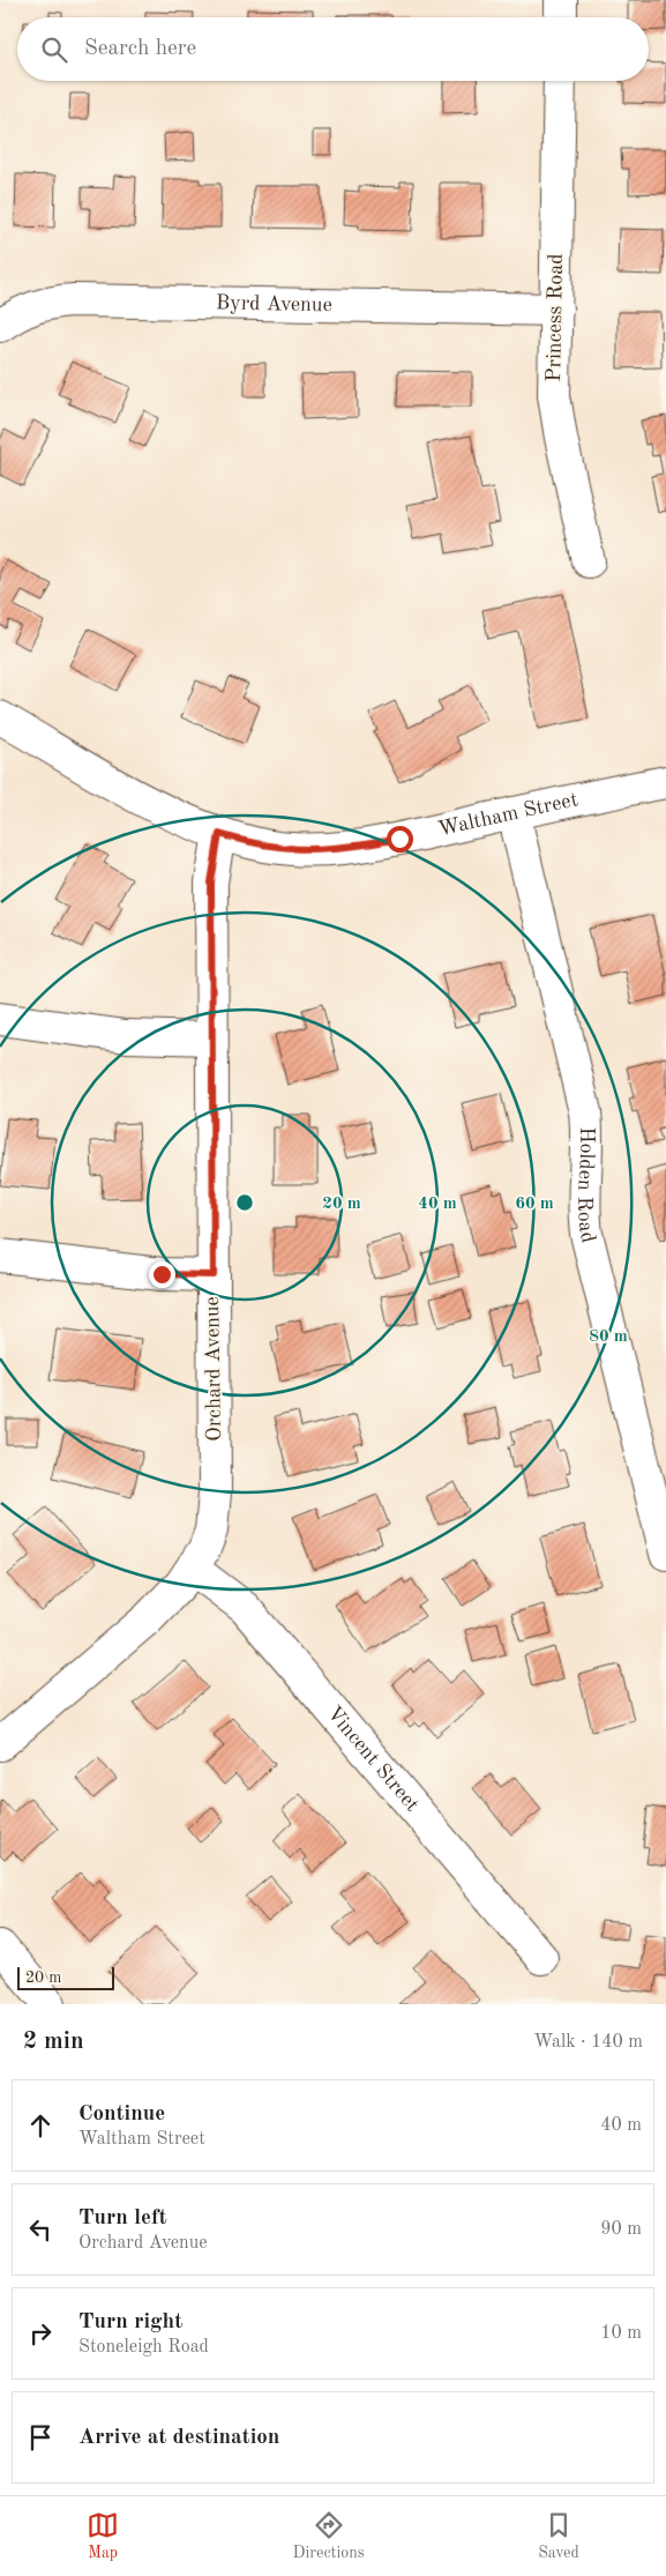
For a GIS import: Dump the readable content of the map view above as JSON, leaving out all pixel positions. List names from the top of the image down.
{
  "streets": {
    "street": [
      "Byrd Avenue",
      "Princess Road",
      "Waltham Street",
      "Holden Road",
      "Orchard Avenue",
      "Vincent Street"
    ]
  },
  "crossings": [
    ["Byrd Avenue", "Princess Road"],
    ["Waltham Street", "Holden Road"],
    ["Waltham Street", "Orchard Avenue"],
    ["Orchard Avenue", "Vincent Street"]
  ],
  "scale_bar": "20 m",
  "page": {
    "search": "Search here",
    "scale": "20 m",
    "heading": ["2 min", "Walk · 140 m"],
    "list": [
      ["Continue", "Waltham Street", "40 m"],
      ["Turn left", "Orchard Avenue", "90 m"],
      ["Turn right", "Stoneleigh Road", "10 m"],
      "Arrive at destination"
    ],
    "nav": ["Map", "Directions", "Saved"]
  },
  "rings": [
    "20 m",
    "40 m",
    "60 m",
    "80 m"
  ]
}
